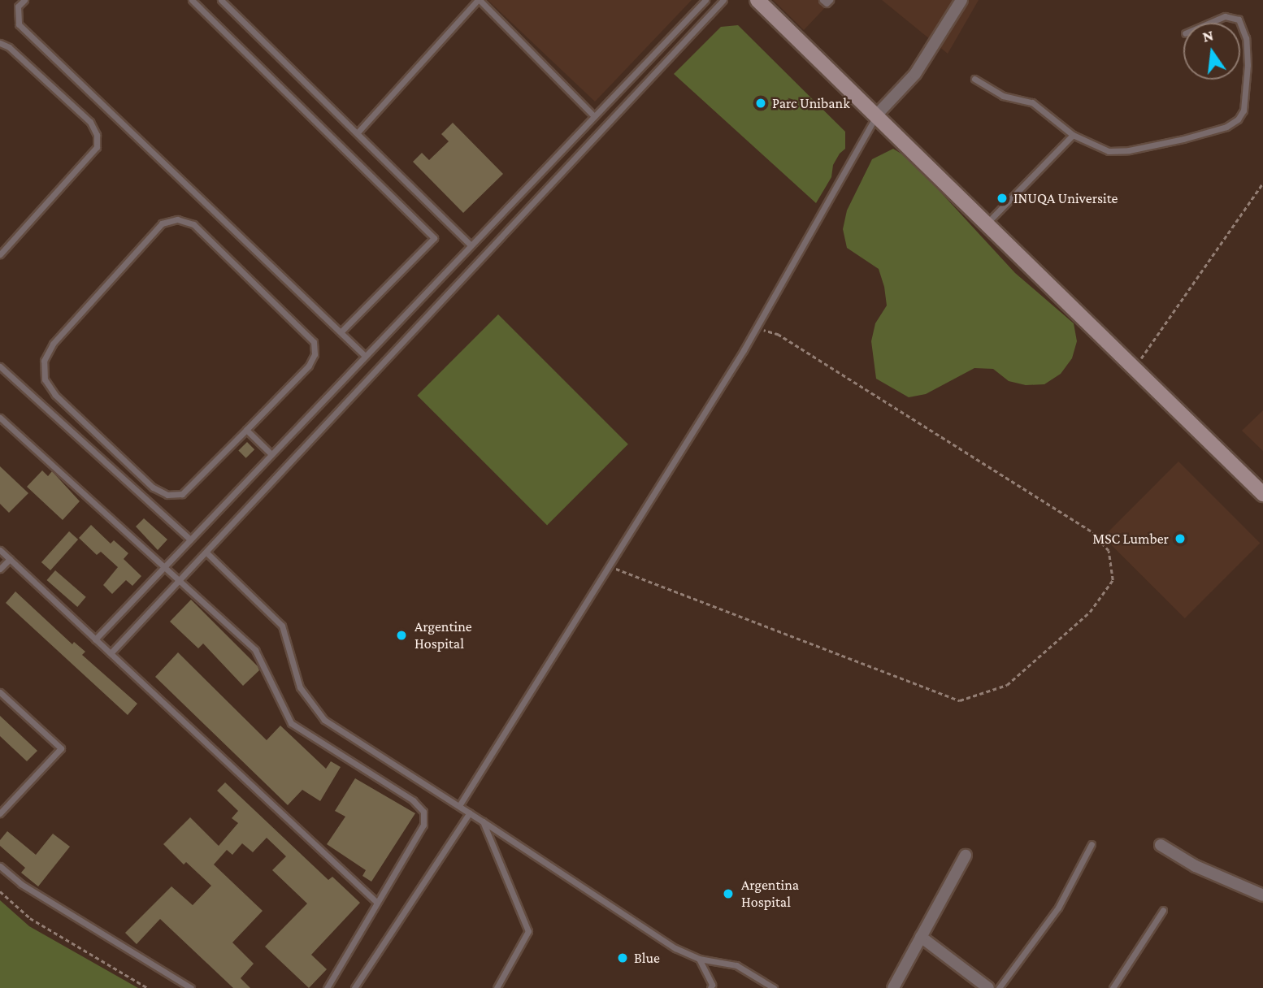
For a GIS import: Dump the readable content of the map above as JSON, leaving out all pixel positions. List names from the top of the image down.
{
  "places": [
    "Parc Unibank",
    "INUQA Universite",
    "MSC Lumber",
    "Argentine Hospital",
    "Argentina Hospital",
    "Blue"
  ],
  "north": "top"
}
